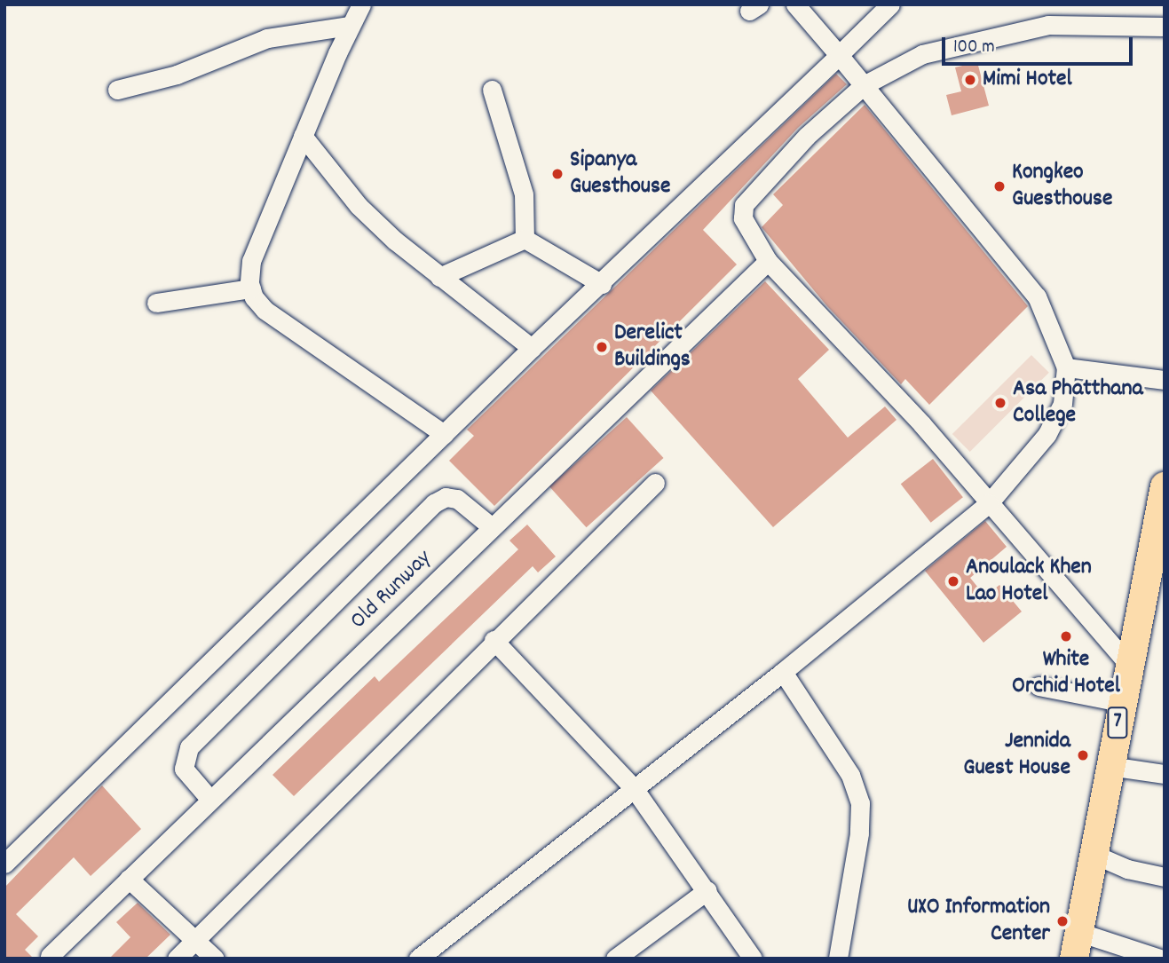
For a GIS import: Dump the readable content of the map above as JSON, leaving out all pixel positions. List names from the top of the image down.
{
  "streets": {
    "highway": ["7"],
    "street": ["Old Runway"]
  },
  "places": [
    "Mimi Hotel",
    "Sipanya Guesthouse",
    "Kongkeo Guesthouse",
    "Derelict Buildings",
    "Asa Phatthana College",
    "Anoulack Khen Lao Hotel",
    "White Orchid Hotel",
    "Jennida Guest House",
    "UXO Information Center"
  ],
  "scale_bar": "100 m"
}
